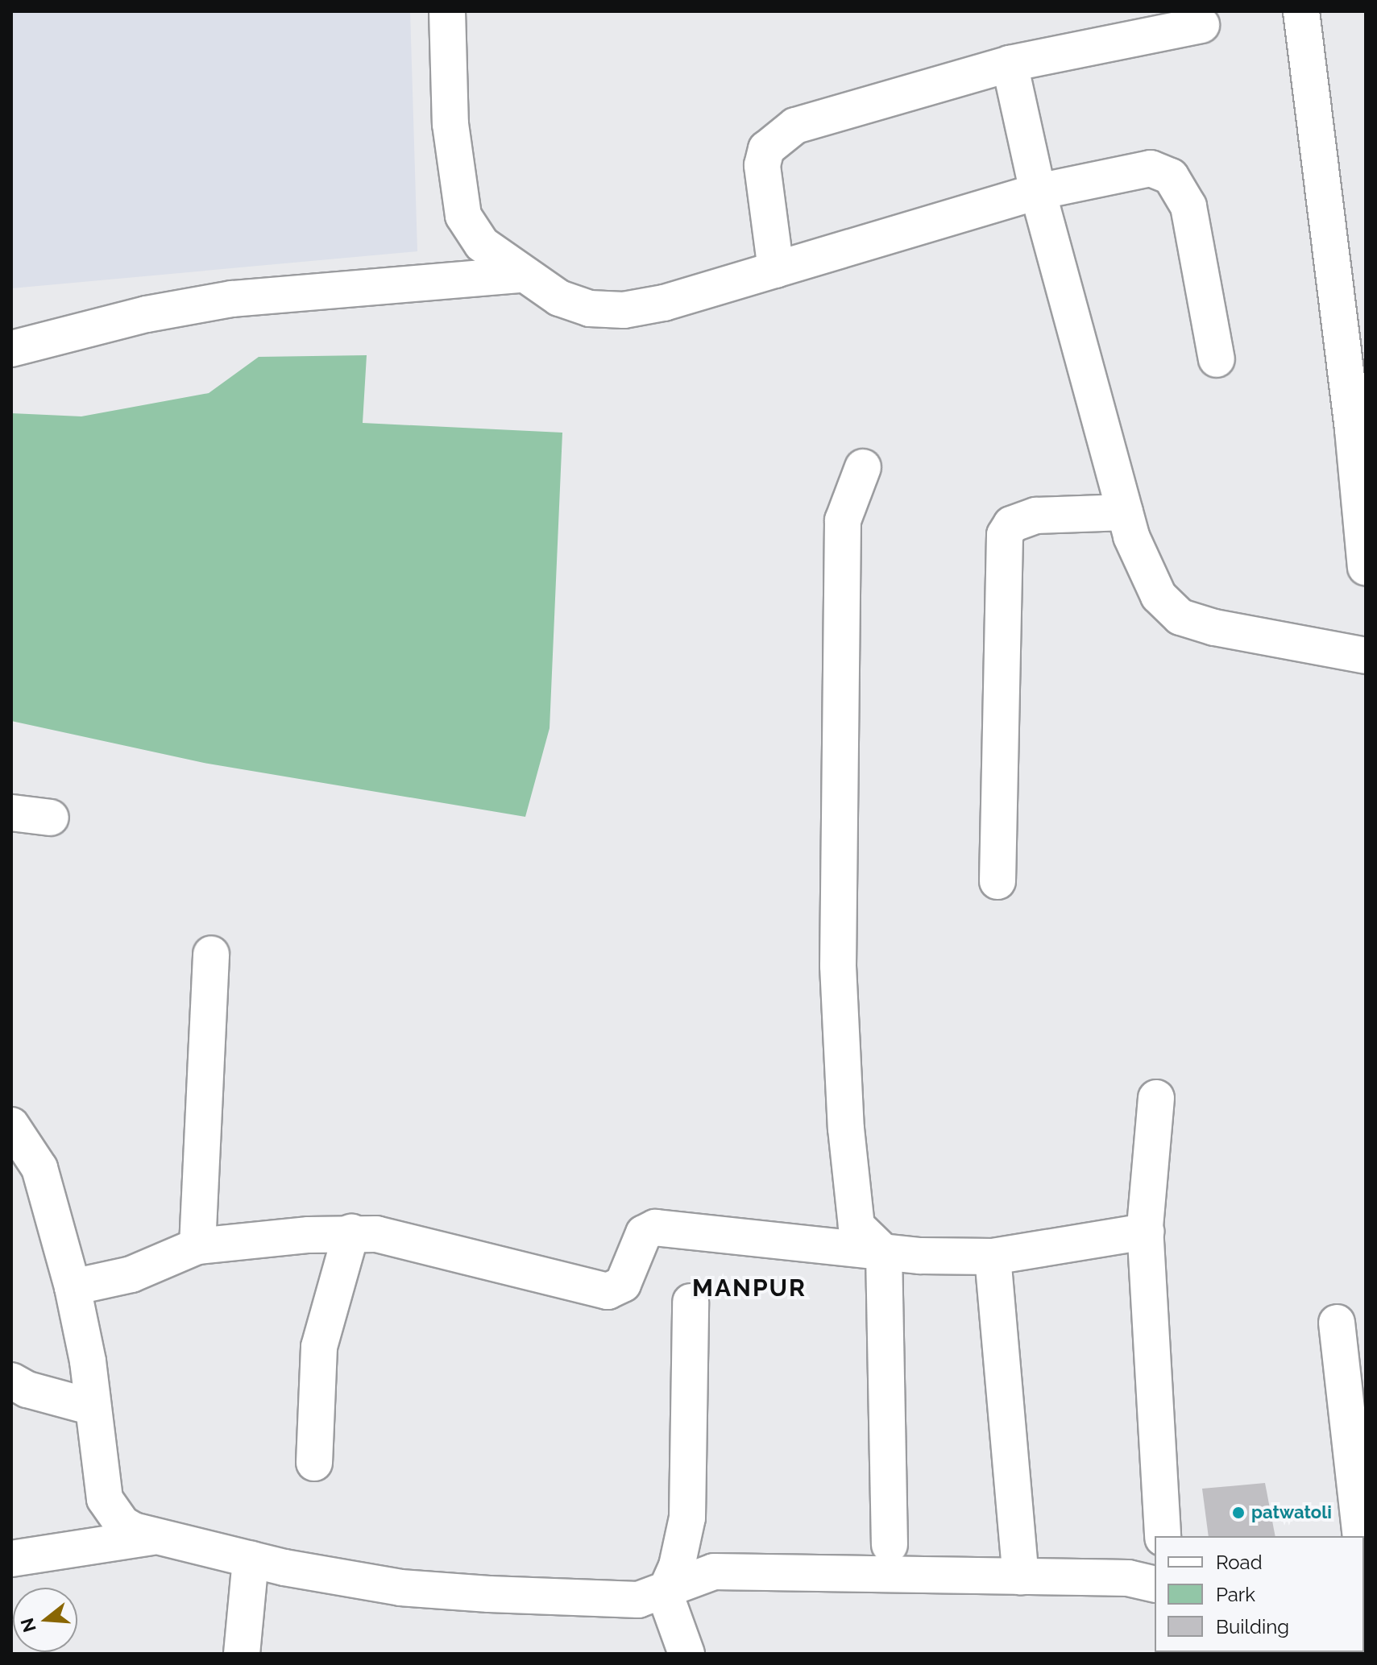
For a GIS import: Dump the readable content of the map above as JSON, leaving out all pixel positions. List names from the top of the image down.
{
  "districts": ["MANPUR"],
  "places": ["patwatoli"],
  "legend": ["Road", "Park", "Building"],
  "north": "left"
}
